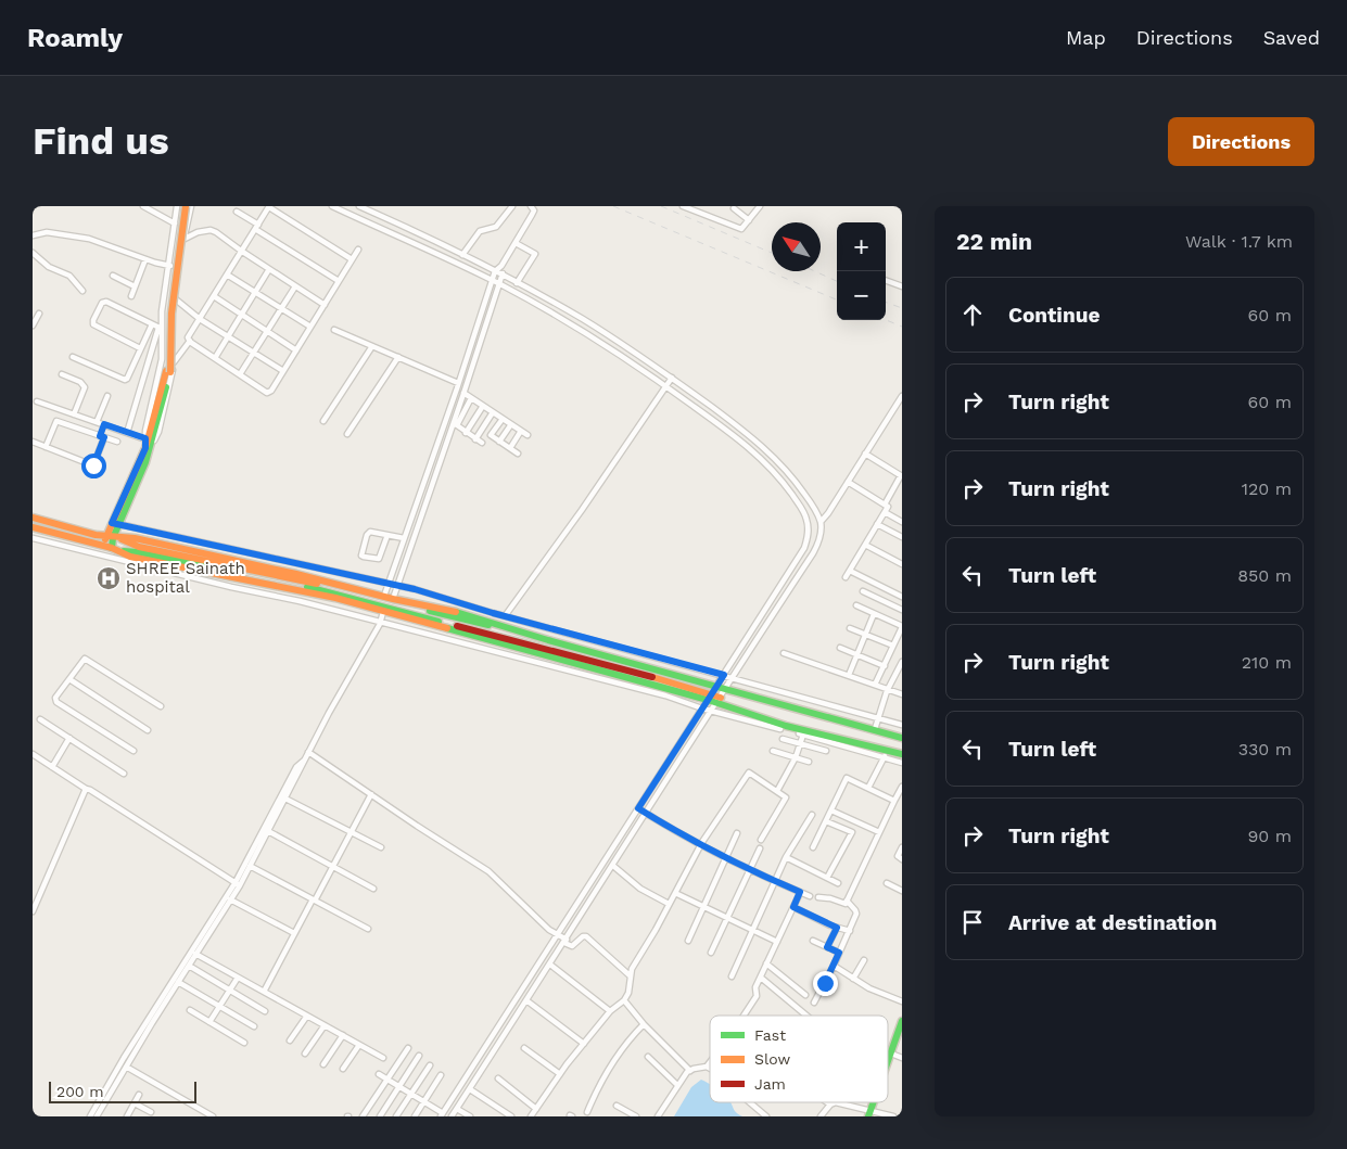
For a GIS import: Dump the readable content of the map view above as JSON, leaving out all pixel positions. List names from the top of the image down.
{
  "places": {
    "hospital": ["SHREE Sainath hospital"]
  },
  "legend": ["Fast", "Slow", "Jam"],
  "scale_bar": "200 m",
  "north": "top left",
  "page": {
    "header": "Roamly",
    "nav": ["Map", "Directions", "Saved"],
    "buttons": "Directions",
    "title": "Find us",
    "heading": ["22 min", "Walk · 1.7 km"],
    "map_buttons": ["+", "−"],
    "list": [
      ["Continue", "60 m"],
      ["Turn right", "60 m"],
      ["Turn right", "120 m"],
      ["Turn left", "850 m"],
      ["Turn right", "210 m"],
      ["Turn left", "330 m"],
      ["Turn right", "90 m"],
      "Arrive at destination"
    ],
    "scale": "200 m"
  }
}
